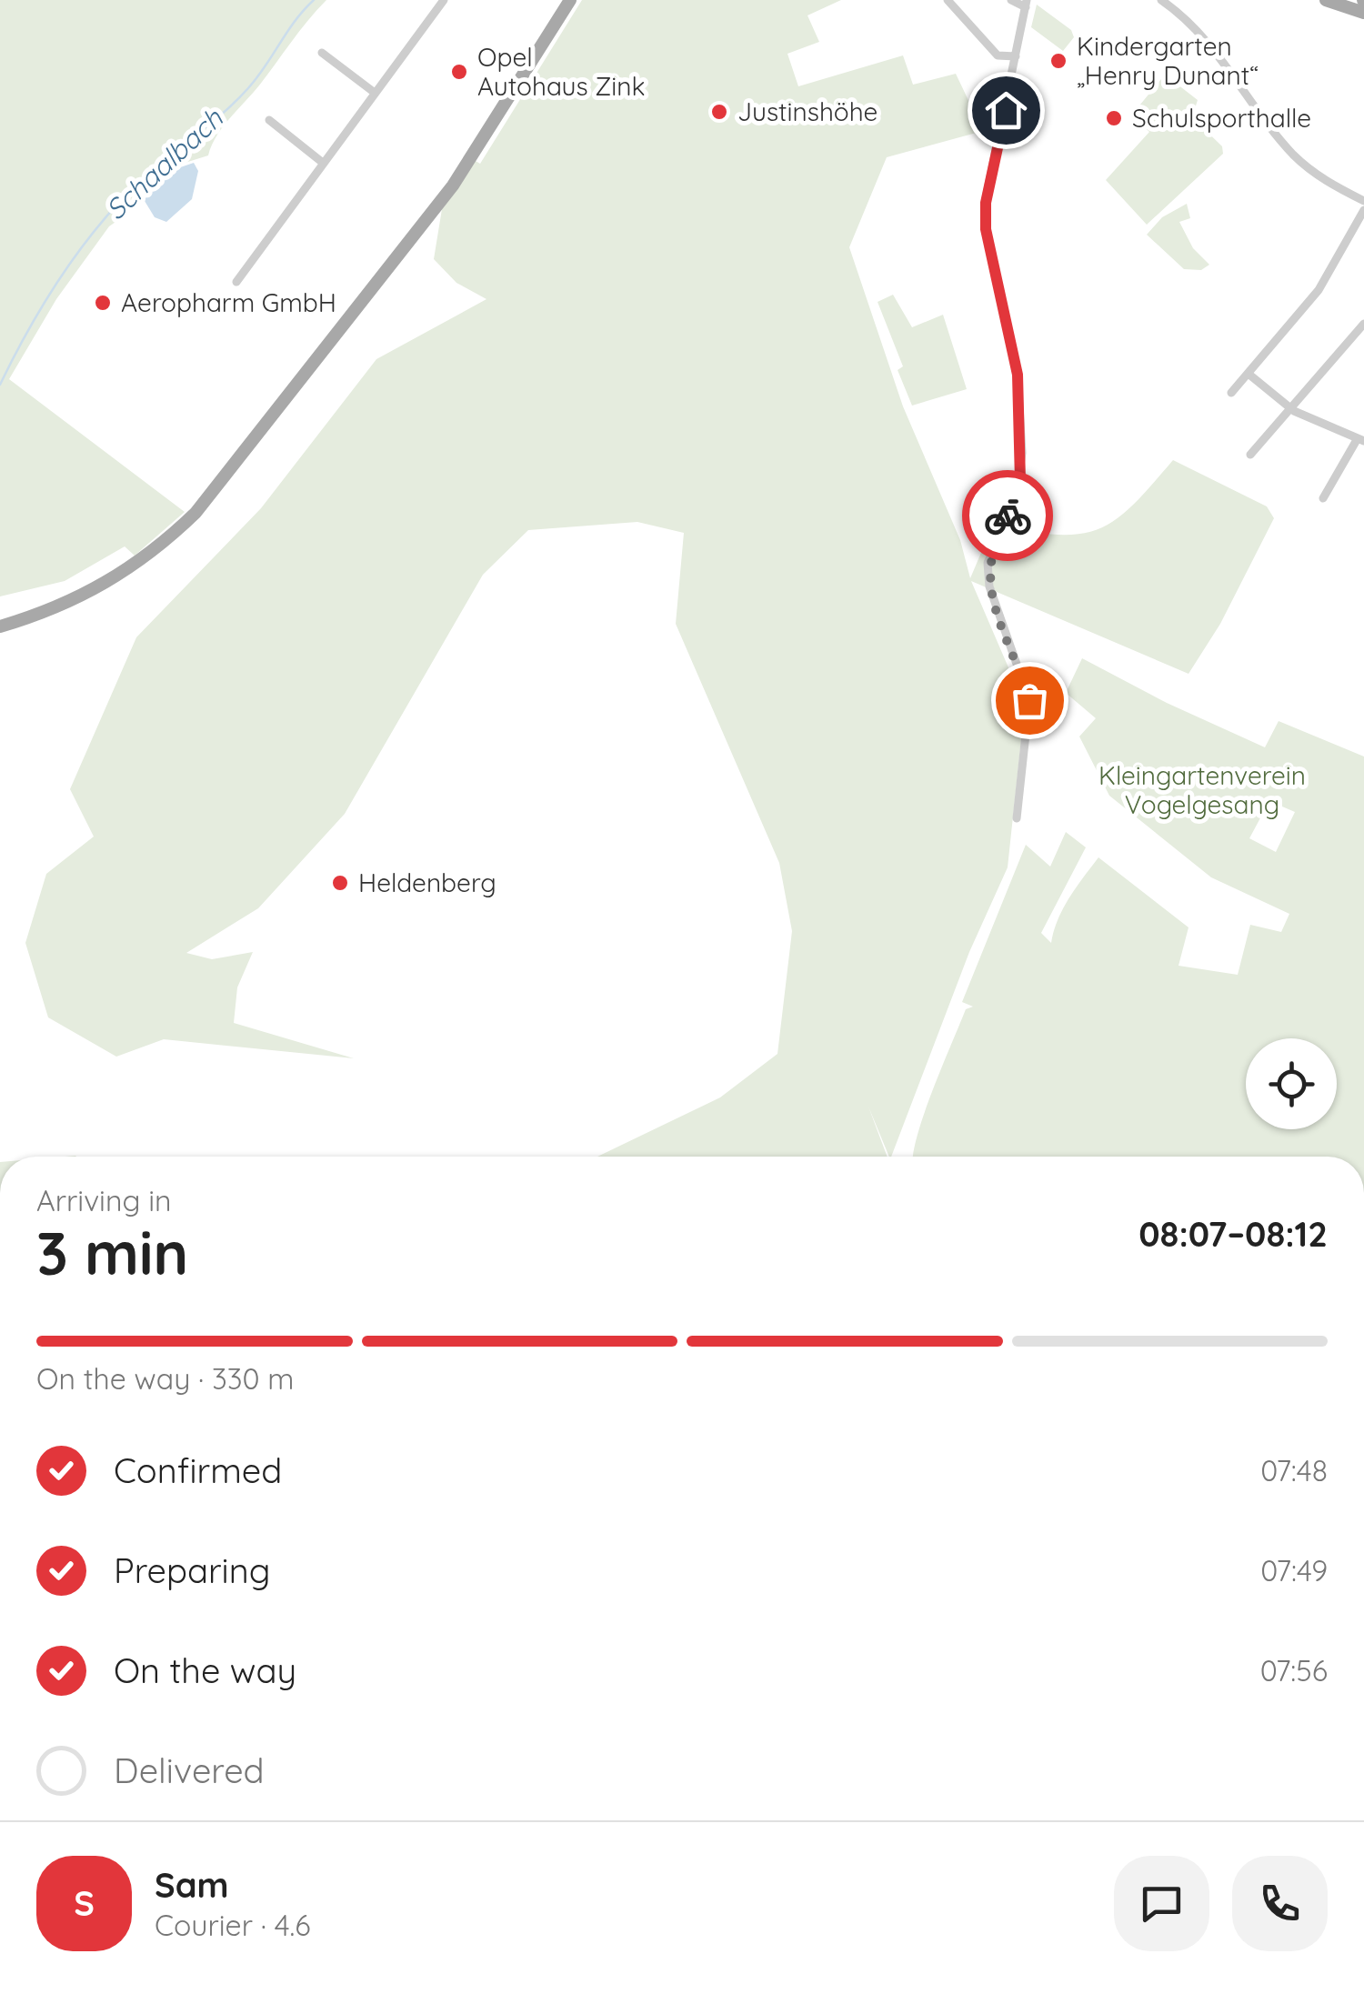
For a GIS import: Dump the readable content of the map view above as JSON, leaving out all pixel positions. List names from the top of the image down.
{
  "water": ["Schaalbach"],
  "parks": ["Kleingartenverein Vogelgesang"],
  "places": [
    "Kindergarten „Henry Dunant“",
    "Opel Autohaus Zink",
    "Justinshöhe",
    "Schulsporthalle",
    "Aeropharm GmbH",
    "Heldenberg"
  ],
  "page": {
    "heading": ["3 min", "Arriving in", "08:07–08:12"],
    "panel": ["Sam", "Courier · 4.6"],
    "bar": "On the way · 330 m",
    "list": [
      ["Confirmed", "07:48"],
      ["Preparing", "07:49"],
      ["On the way", "07:56"],
      "Delivered"
    ],
    "round": "S"
  }
}
